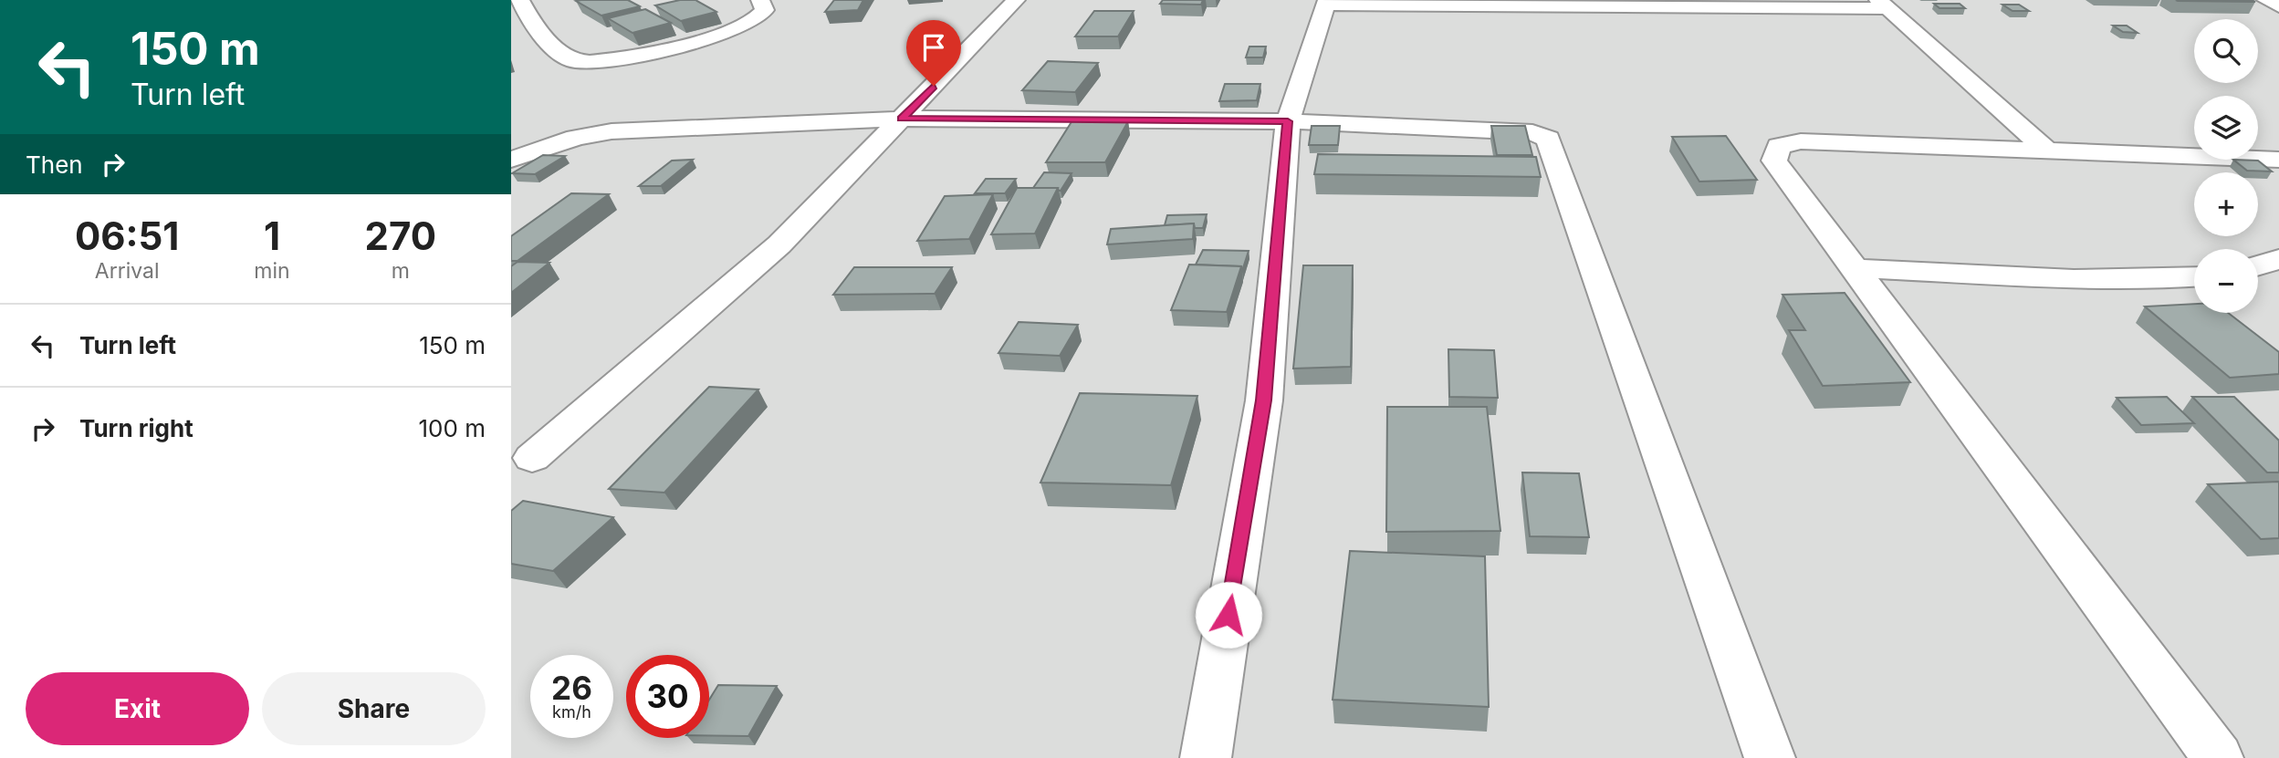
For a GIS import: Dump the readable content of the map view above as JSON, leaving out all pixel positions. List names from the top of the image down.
{
  "page": {
    "turn": ["150 m", "Turn left"],
    "map_buttons": ["+", "−"],
    "then": "Then",
    "eta": [
      "06:51",
      "Arrival",
      "1",
      "min",
      "270",
      "m"
    ],
    "list": [
      {
        "name": "Turn left",
        "value": "150 m"
      },
      {
        "name": "Turn right",
        "value": "100 m"
      }
    ],
    "speed": "26 km/h",
    "limit": "30",
    "buttons": ["Exit", "Share"]
  }
}
